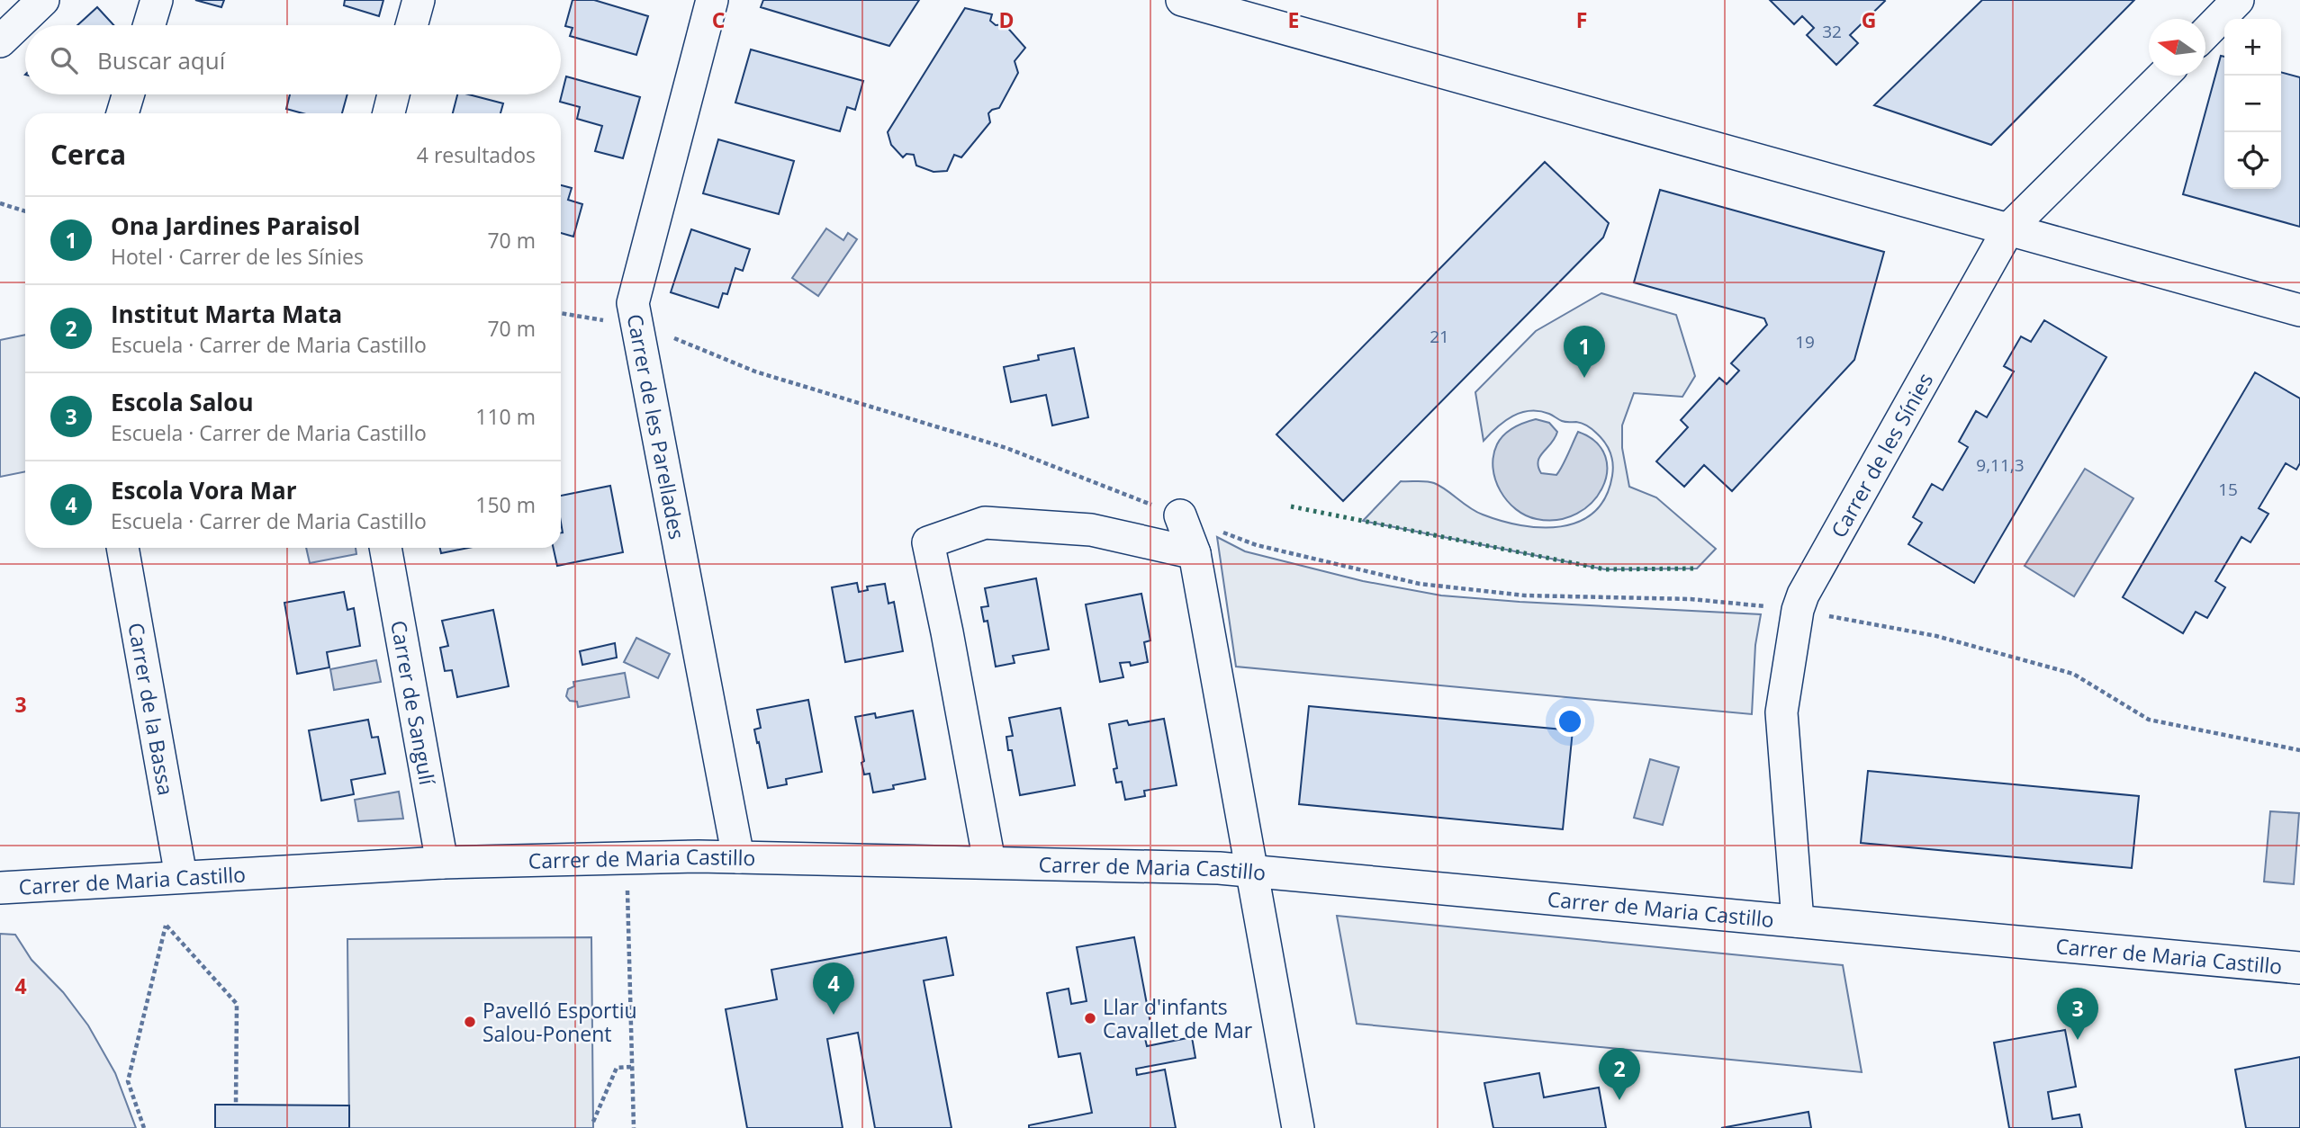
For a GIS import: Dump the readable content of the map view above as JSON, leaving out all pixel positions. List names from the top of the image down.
{
  "streets": {
    "street": [
      "Carrer de les Parellades",
      "Carrer de les Sínies",
      "Carrer de Sangulí",
      "Carrer de la Bassa",
      "Carrer de Maria Castillo"
    ]
  },
  "crossings": [
    ["Carrer de les Parellades", "Carrer de Maria Castillo"],
    ["Carrer de les Sínies", "Carrer de Maria Castillo"],
    ["Carrer de Sangulí", "Carrer de Maria Castillo"],
    ["Carrer de la Bassa", "Carrer de Maria Castillo"]
  ],
  "places": ["Llar d'infants Cavallet de Mar", "Pavelló Esportiu Salou-Ponent"],
  "house_numbers": [
    "32",
    "21",
    "19",
    "9,11,3",
    "15"
  ],
  "north": "left",
  "page": {
    "map_buttons": ["+", "−"],
    "search": "Buscar aquí",
    "heading": ["Cerca", "4 resultados"],
    "list": [
      {
        "mark": "1",
        "name": "Ona Jardines Paraisol",
        "note": "Hotel · Carrer de les Sínies",
        "value": "70 m"
      },
      {
        "mark": "2",
        "name": "Institut Marta Mata",
        "note": "Escuela · Carrer de Maria Castillo",
        "value": "70 m"
      },
      {
        "mark": "3",
        "name": "Escola Salou",
        "note": "Escuela · Carrer de Maria Castillo",
        "value": "110 m"
      },
      {
        "mark": "4",
        "name": "Escola Vora Mar",
        "note": "Escuela · Carrer de Maria Castillo",
        "value": "150 m"
      }
    ],
    "pins": [
      "1",
      "4",
      "3",
      "2"
    ]
  },
  "grid": {
    "columns": [
      "C",
      "D",
      "E",
      "F",
      "G"
    ],
    "rows": ["3", "4"]
  }
}
